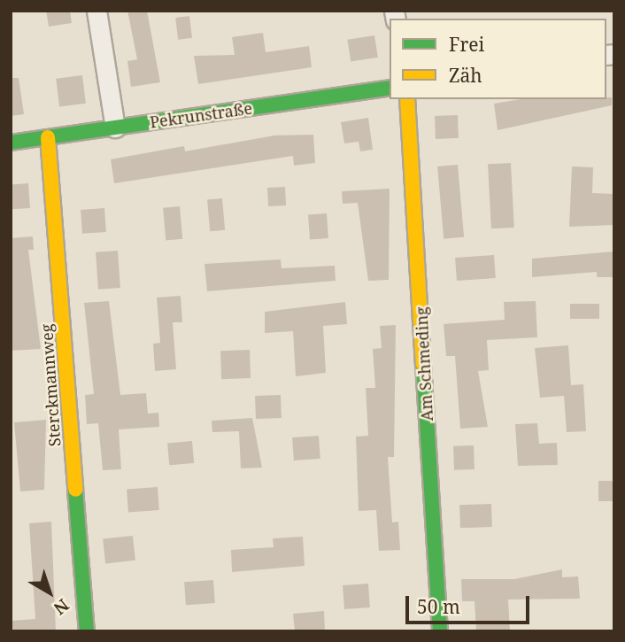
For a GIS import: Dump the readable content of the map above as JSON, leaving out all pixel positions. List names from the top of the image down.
{
  "streets": {
    "street": ["Pekrunstraße", "Am Schmeding", "Sterckmannweg"]
  },
  "crossings": [
    ["Pekrunstraße", "Sterckmannweg"]
  ],
  "legend": ["Frei", "Zäh"],
  "scale_bar": "50 m",
  "north": "bottom right"
}
